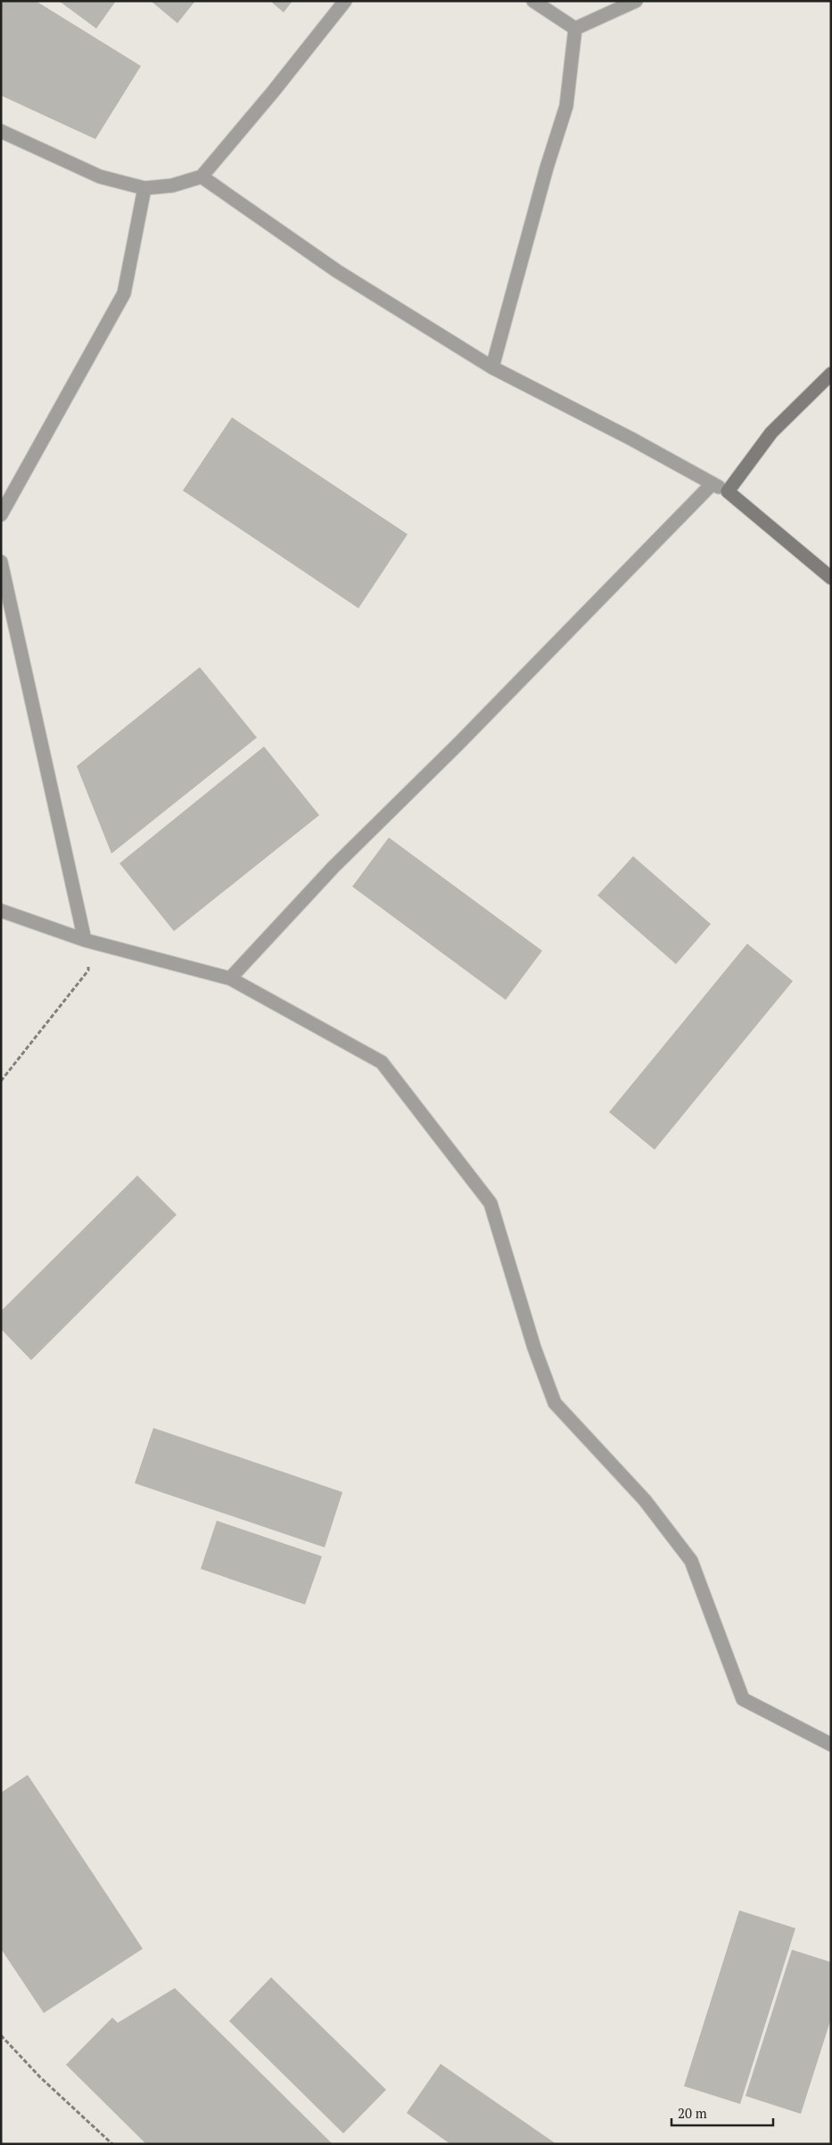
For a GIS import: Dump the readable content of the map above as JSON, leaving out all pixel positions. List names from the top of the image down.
{
  "scale_bar": "20 m"
}
